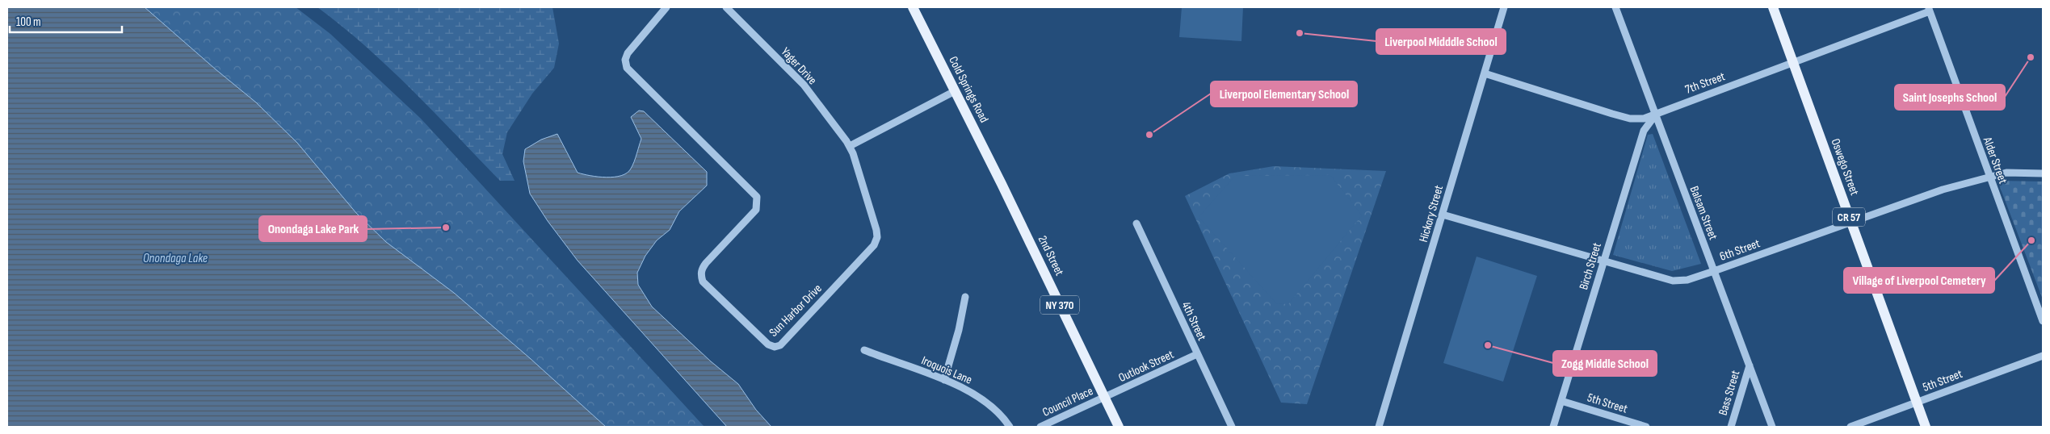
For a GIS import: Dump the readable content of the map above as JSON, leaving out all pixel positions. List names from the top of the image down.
{
  "streets": {
    "main road": [
      "Cold Springs Road",
      "Oswego Street",
      "CR 57",
      "2nd Street",
      "NY 370"
    ],
    "street": [
      "Yager Drive",
      "7th Street",
      "Alder Street",
      "Balsam Street",
      "Hickory Street",
      "6th Street",
      "Birch Street",
      "Sun Harbor Drive",
      "4th Street",
      "Outlook Street",
      "Iroquois Lane",
      "5th Street",
      "Bass Street",
      "Council Place"
    ]
  },
  "crossings": [
    ["Yager Drive", "Sun Harbor Drive"],
    ["7th Street", "Alder Street"],
    ["7th Street", "Oswego Street"],
    ["7th Street", "Balsam Street"],
    ["7th Street", "Hickory Street"],
    ["7th Street", "Birch Street"],
    ["Cold Springs Road", "2nd Street"],
    ["Alder Street", "6th Street"],
    ["Oswego Street", "6th Street"],
    ["Oswego Street", "5th Street"],
    ["Balsam Street", "6th Street"],
    ["Balsam Street", "Birch Street"],
    ["Balsam Street", "Bass Street"],
    ["Hickory Street", "6th Street"],
    ["6th Street", "Birch Street"],
    ["2nd Street", "Outlook Street"],
    ["2nd Street", "Council Place"],
    ["Birch Street", "5th Street"],
    ["4th Street", "Outlook Street"],
    ["Outlook Street", "Council Place"]
  ],
  "water": ["Onondaga Lake"],
  "places": [
    "Liverpool Midddle School",
    "Saint Josephs School",
    "Liverpool Elementary School",
    "Onondaga Lake Park",
    "Village of Liverpool Cemetery",
    "Zogg Middle School"
  ],
  "scale_bar": "100 m"
}
